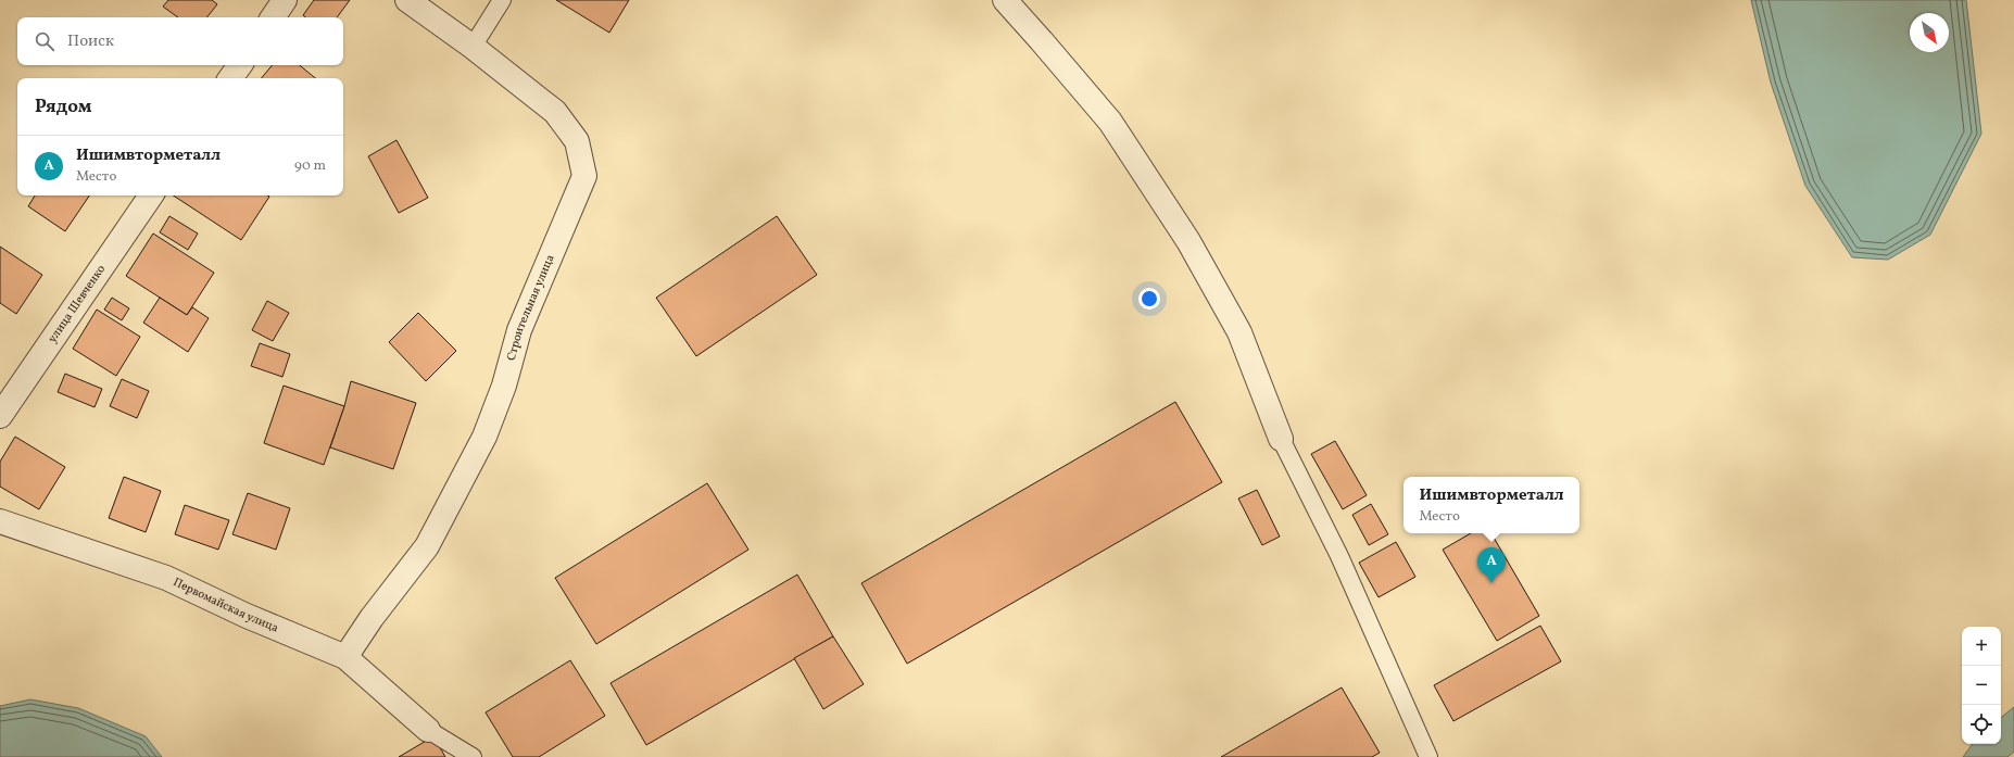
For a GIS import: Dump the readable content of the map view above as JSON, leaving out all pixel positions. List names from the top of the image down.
{
  "streets": {
    "street": ["улица Шевченко", "Строительная улица", "Первомайская улица"]
  },
  "crossings": [
    ["Строительная улица", "Первомайская улица"]
  ],
  "north": "bottom right",
  "page": {
    "search": "Поиск",
    "heading": "Рядом",
    "list": [
      {
        "mark": "A",
        "name": "Ишимвторметалл",
        "note": "Место",
        "value": "90 m"
      }
    ],
    "popup": ["Ишимвторметалл", "Место"],
    "pins": "A",
    "map_buttons": ["+", "−"]
  }
}
